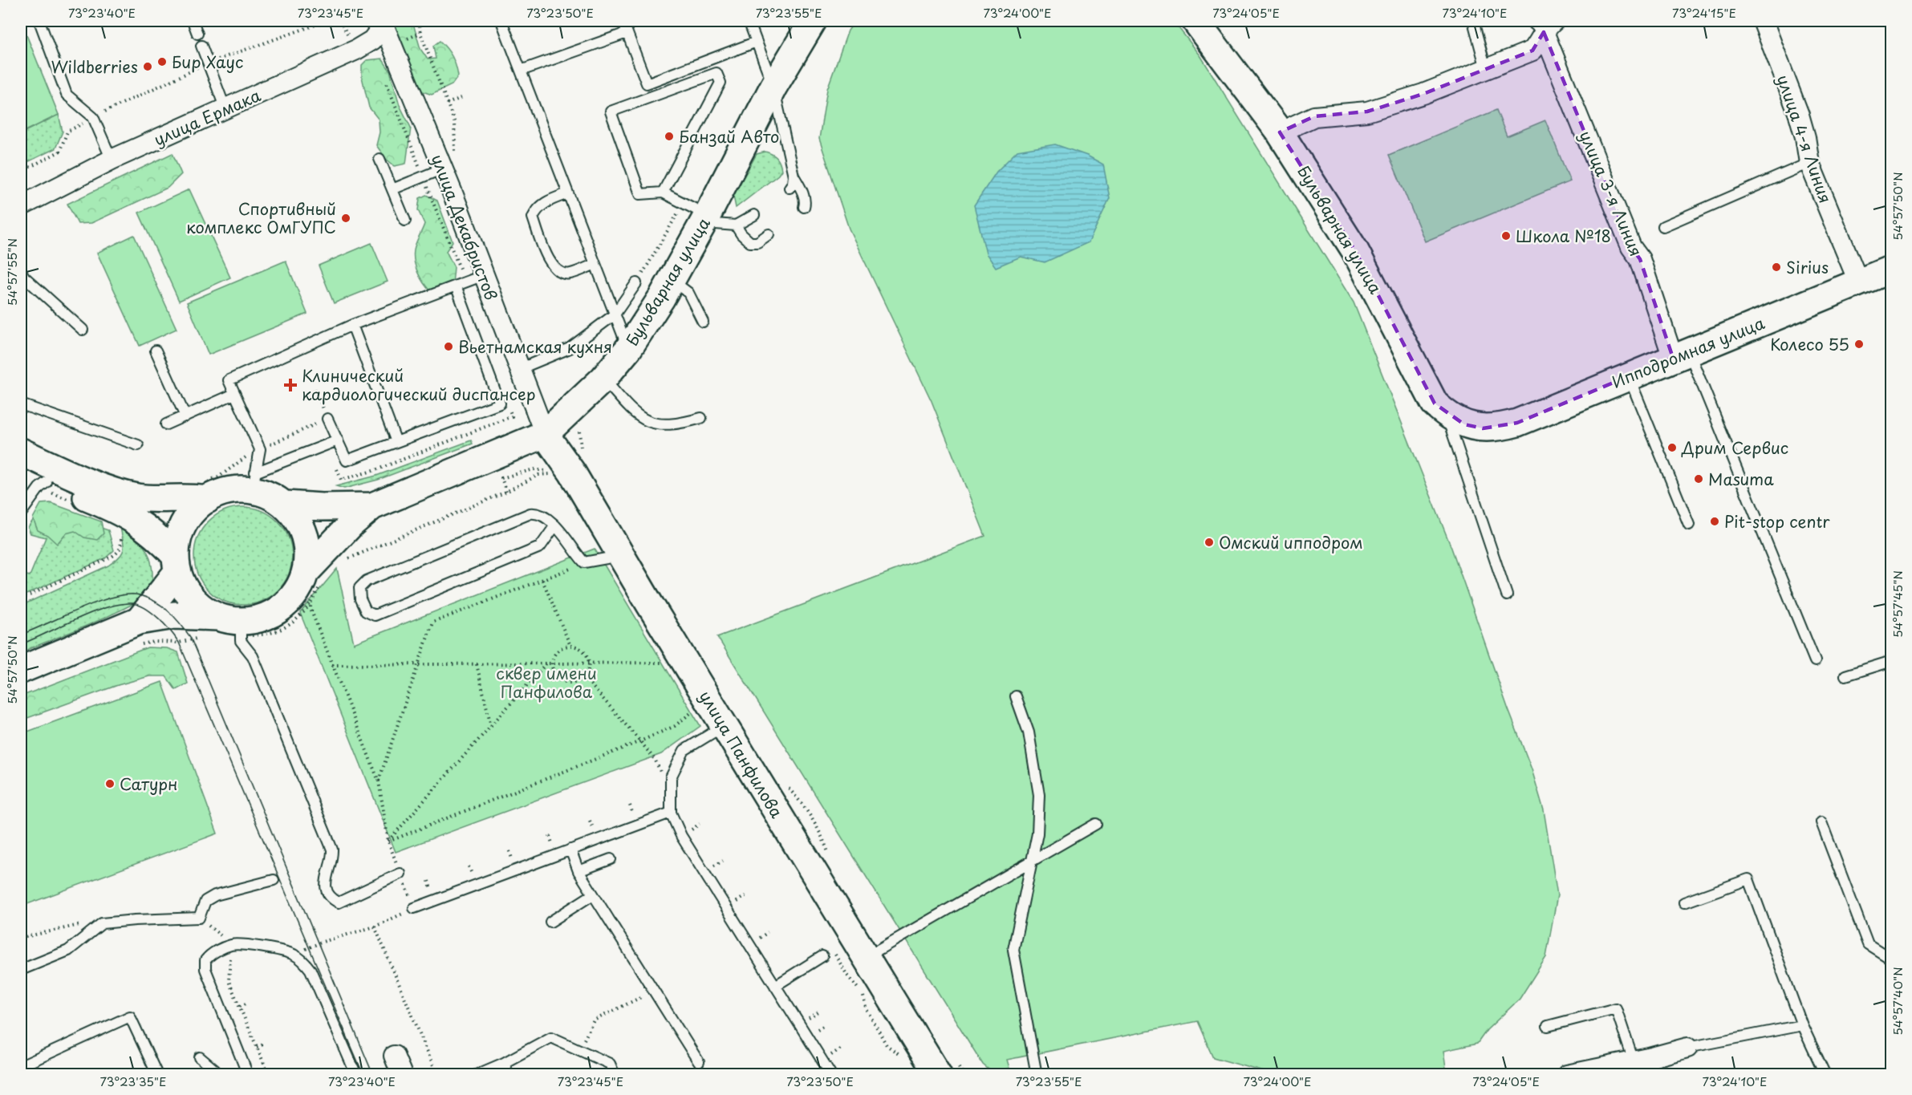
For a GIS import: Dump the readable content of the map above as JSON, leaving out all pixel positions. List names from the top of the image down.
{
  "streets": {
    "main road": ["Бульварная улица", "Ипподромная улица", "улица Панфилова"],
    "street": [
      "улица Ермака",
      "улица 4-я Линия",
      "улица 3-я Линия",
      "улица Декабристов"
    ]
  },
  "crossings": [
    ["улица Ермака", "улица Декабристов"],
    ["улица 4-я Линия", "Ипподромная улица"],
    ["улица 3-я Линия", "Ипподромная улица"],
    ["улица Декабристов", "Бульварная улица"],
    ["улица Декабристов", "улица Панфилова"],
    ["Бульварная улица", "Ипподромная улица"],
    ["Бульварная улица", "улица Панфилова"]
  ],
  "parks": ["сквер имени Панфилова"],
  "places": {
    "other": [
      "Бир Хаус",
      "Wildberries",
      "Банзай Авто",
      "Спортивный комплекс ОмГУПС",
      "Школа №18",
      "Sirius",
      "Колесо 55",
      "Вьетнамская кухня",
      "Дрим Сервис",
      "Masuma",
      "Pit-stop centr",
      "Омский ипподром",
      "Сатурн"
    ],
    "health": ["Клинический кардиологический диспансер"]
  },
  "coordinates": [
    "73°23'40\"E",
    "73°23'45\"E",
    "73°23'50\"E",
    "73°23'55\"E",
    "73°24'00\"E",
    "73°24'05\"E",
    "73°24'10\"E",
    "73°24'15\"E",
    "54°57'50\"N",
    "54°57'55\"N",
    "54°57'45\"N",
    "54°57'40\"N",
    "73°23'35\"E"
  ]
}
